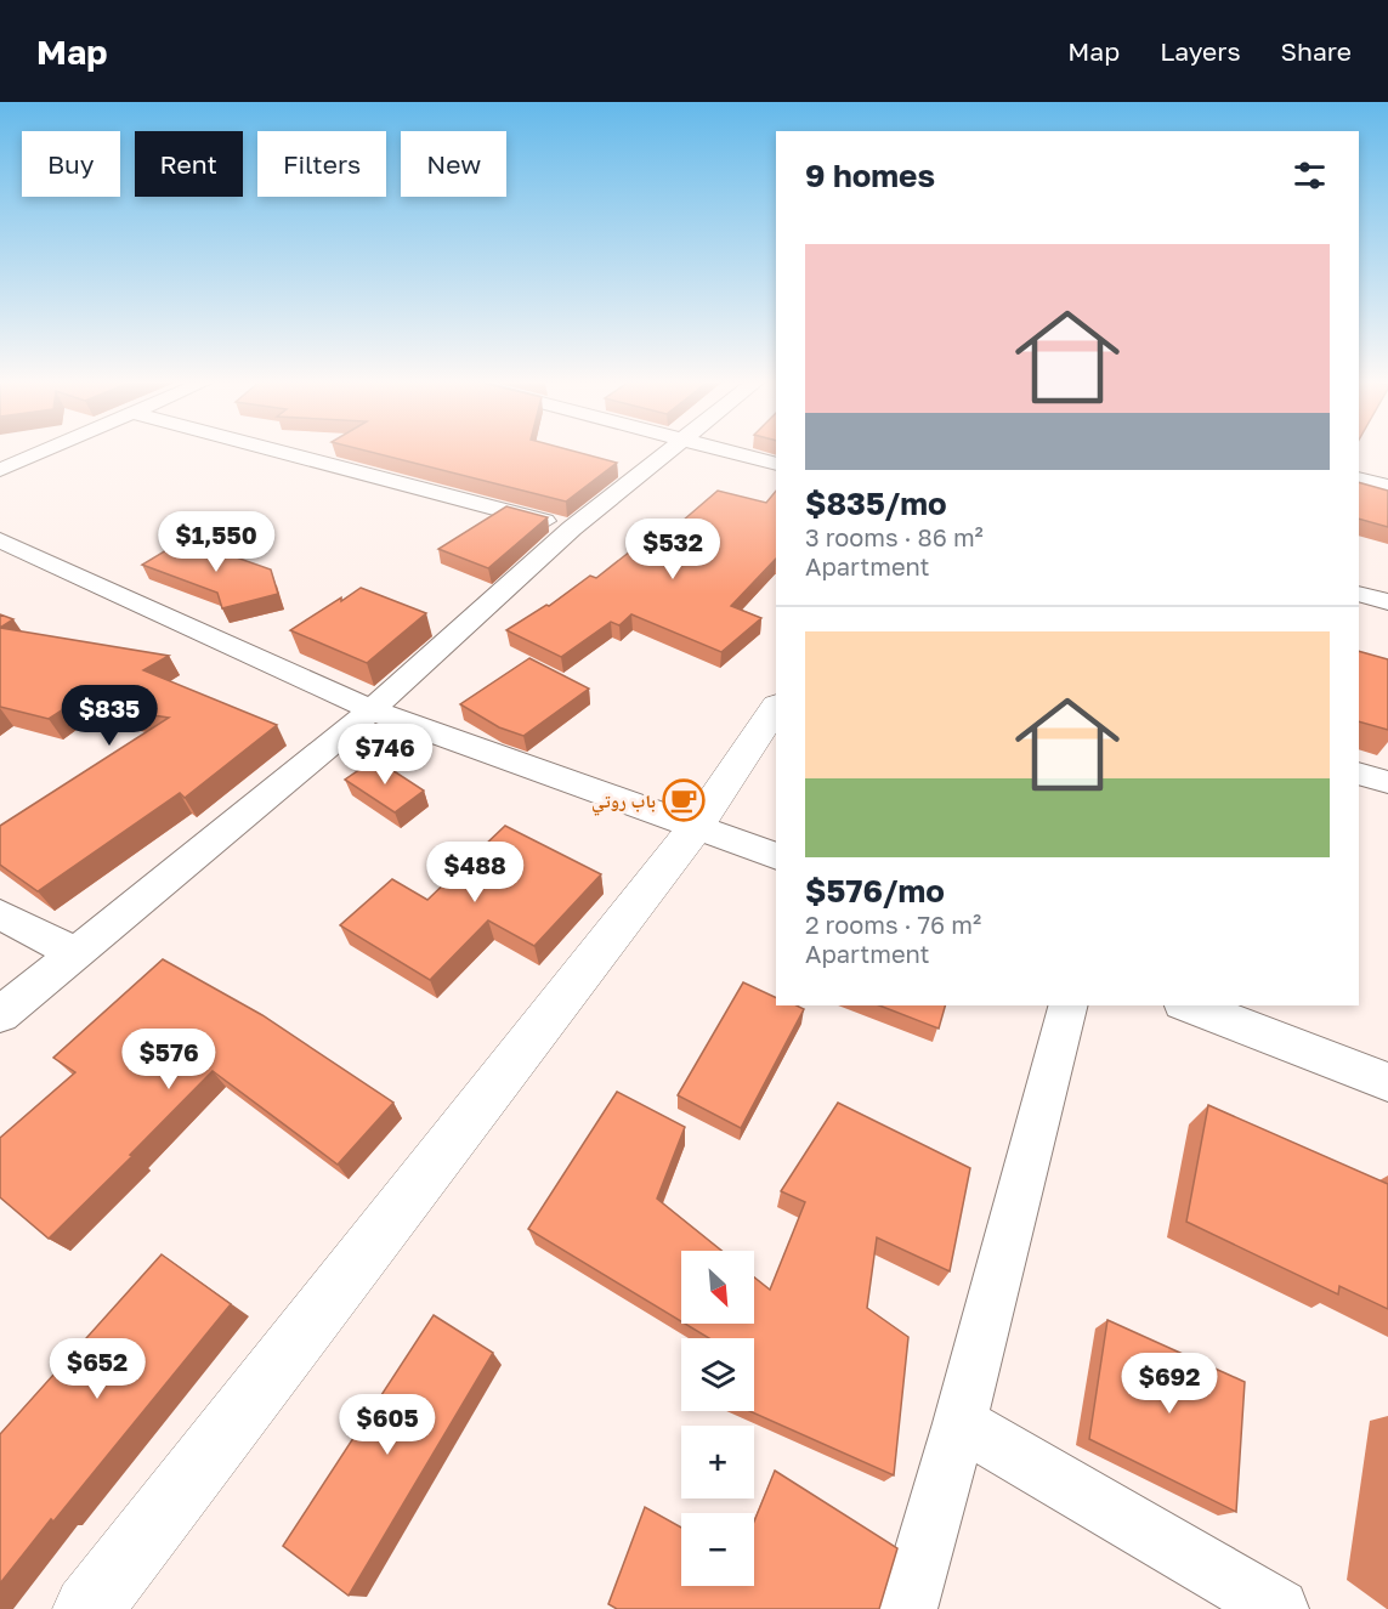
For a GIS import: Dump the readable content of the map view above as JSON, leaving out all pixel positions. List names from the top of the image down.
{
  "places": {
    "cafe": ["باب روتي"]
  },
  "north": "bottom right",
  "page": {
    "header": "Map",
    "nav": ["Map", "Layers", "Share"],
    "chip": [
      "Buy",
      "Rent",
      "Filters",
      "New"
    ],
    "heading": "9 homes",
    "list": [
      {
        "name": "$835/mo",
        "note": "3 rooms · 86 m² · Apartment"
      },
      {
        "name": "$576/mo",
        "note": "2 rooms · 76 m² · Apartment"
      }
    ],
    "price": [
      "$1,550",
      "$532",
      "$835",
      "$746",
      "$488",
      "$576",
      "$652",
      "$692",
      "$605"
    ],
    "map_buttons": ["+", "−"]
  }
}
